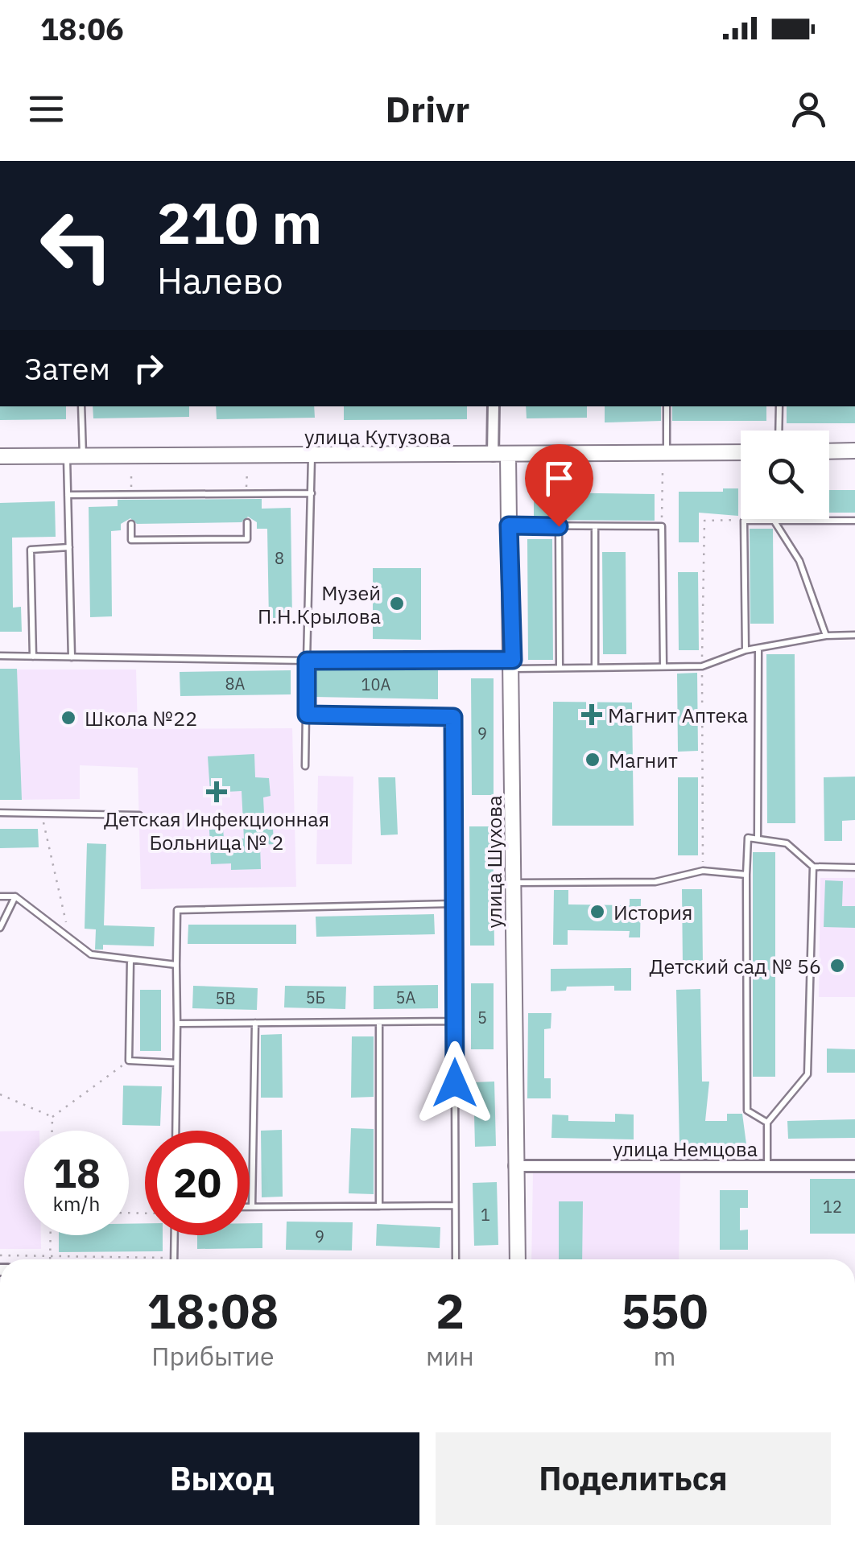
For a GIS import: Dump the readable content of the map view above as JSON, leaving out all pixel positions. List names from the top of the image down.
{
  "streets": {
    "street": ["улица Кутузова", "улица Шухова", "улица Немцова"]
  },
  "crossings": [
    ["улица Кутузова", "улица Шухова"],
    ["улица Шухова", "улица Немцова"]
  ],
  "places": {
    "other": [
      "Музей П.Н.Крылова",
      "Школа №22",
      "Магнит",
      "История",
      "Детский сад № 56"
    ],
    "health": ["Магнит Аптека", "Детская Инфекционная Больница № 2"]
  },
  "house_numbers": [
    "8",
    "8А",
    "10А",
    "9",
    "5Б",
    "5А",
    "5В",
    "5",
    "12",
    "1",
    "9"
  ],
  "page": {
    "status": "18:06",
    "header": "Drivr",
    "turn": ["210 m", "Налево"],
    "then": "Затем",
    "speed": "18 km/h",
    "limit": "20",
    "eta": [
      "18:08",
      "Прибытие",
      "2",
      "мин",
      "550",
      "m"
    ],
    "buttons": ["Выход", "Поделиться"]
  }
}
